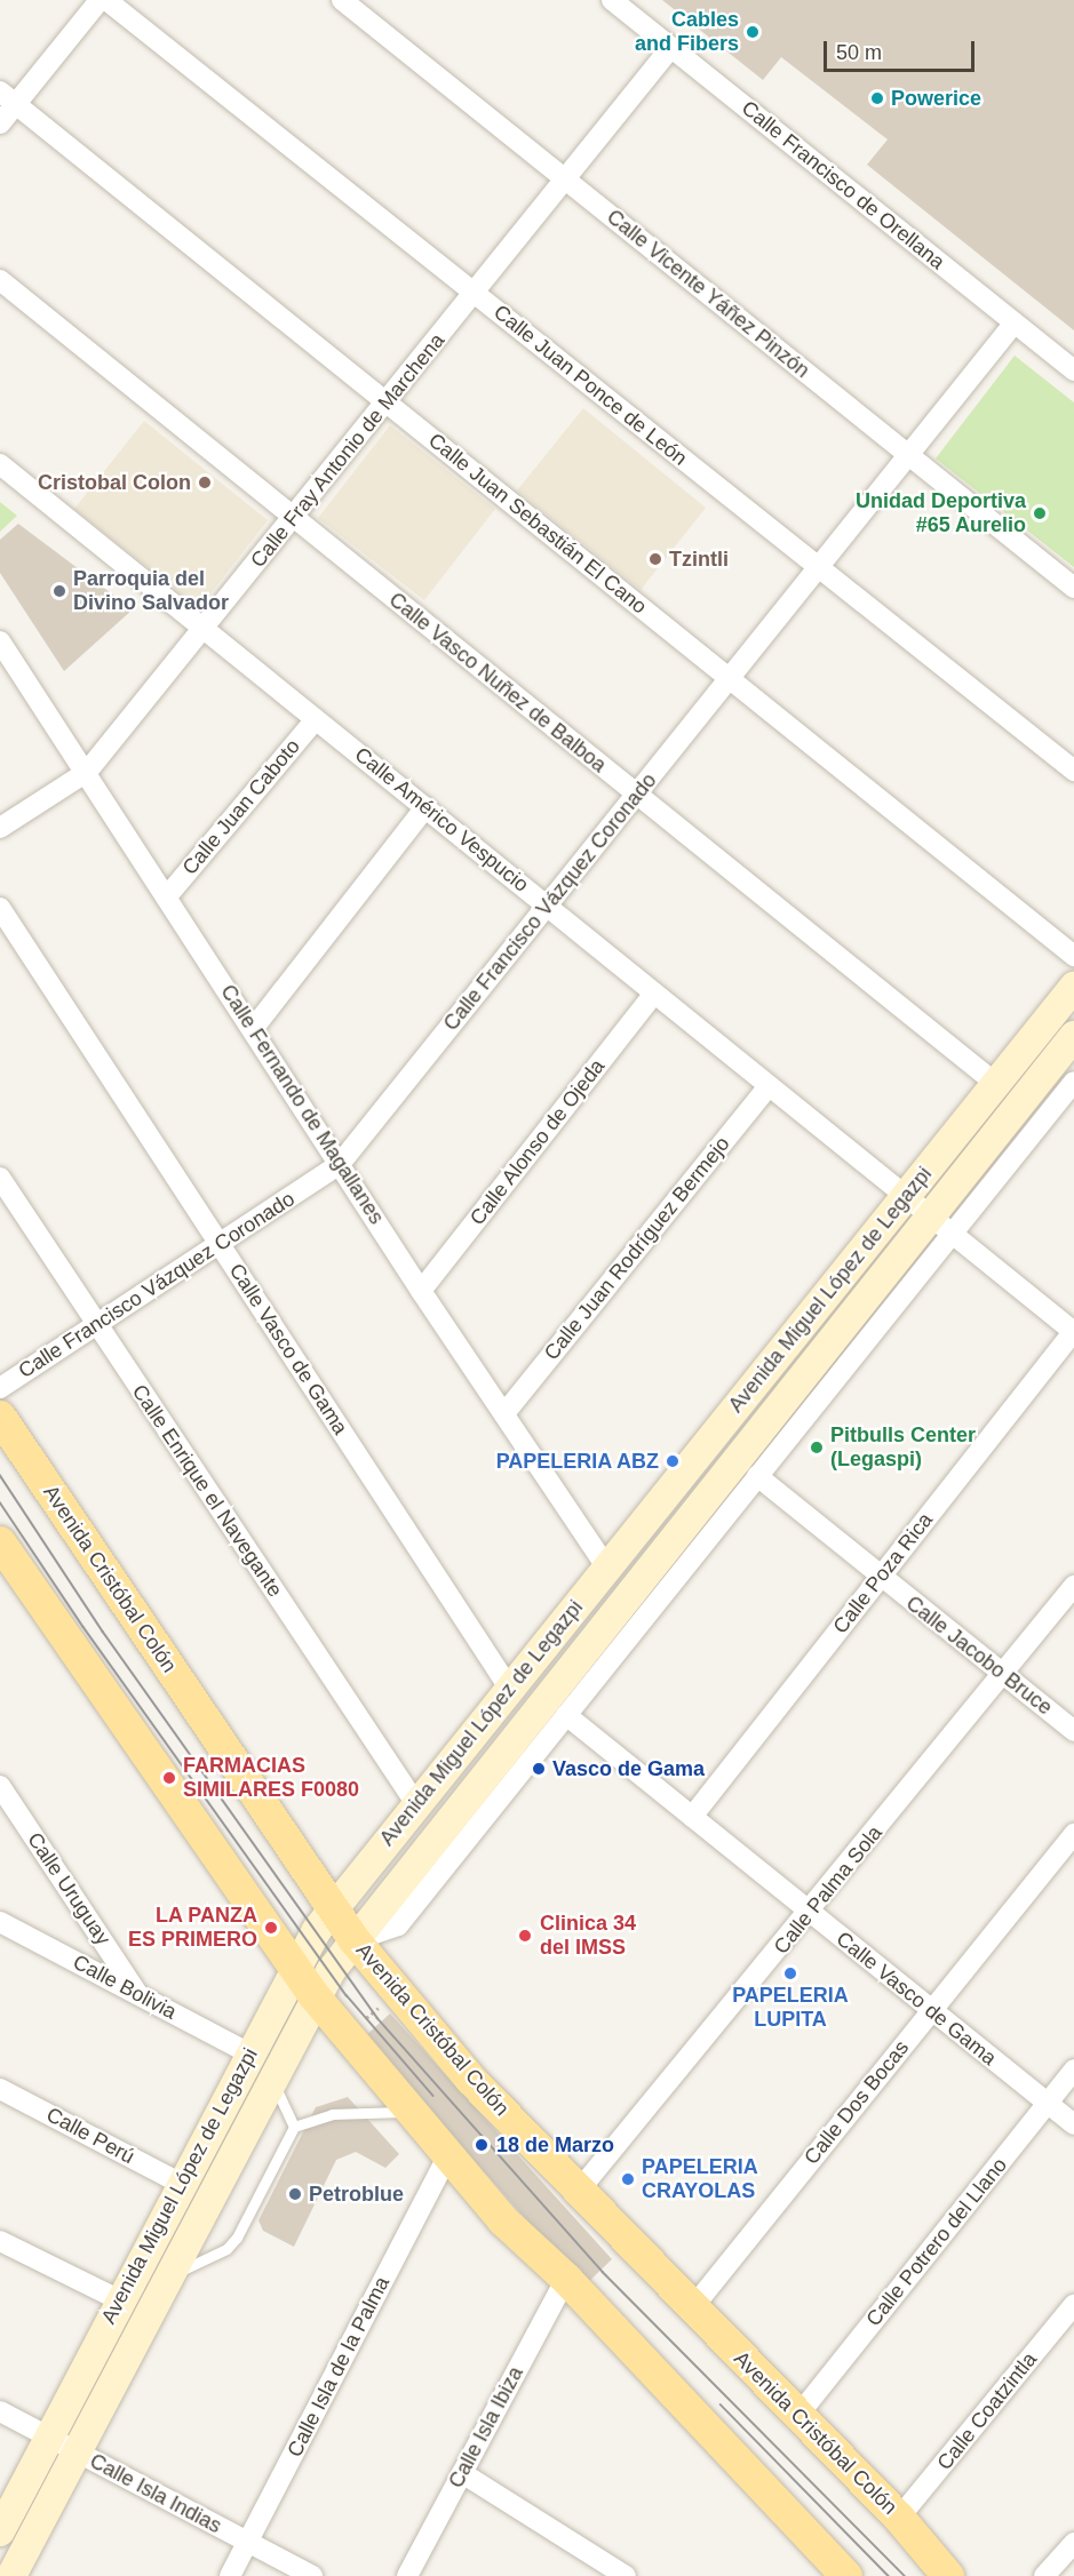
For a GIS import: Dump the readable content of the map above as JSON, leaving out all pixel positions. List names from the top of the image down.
{
  "streets": {
    "main road": ["Avenida Miguel López de Legazpi", "Avenida Cristóbal Colón"],
    "street": [
      "Calle Francisco de Orellana",
      "Calle Vicente Yáñez Pinzón",
      "Calle Juan Ponce de León",
      "Calle Fray Antonio de Marchena",
      "Calle Juan Sebastián El Cano",
      "Calle Vasco Nuñez de Balboa",
      "Calle Juan Caboto",
      "Calle Américo Vespucio",
      "Calle Francisco Vázquez Coronado",
      "Calle Fernando de Magallanes",
      "Calle Alonso de Ojeda",
      "Calle Juan Rodríguez Bermejo",
      "Calle Vasco de Gama",
      "Calle Enrique el Navegante",
      "Calle Poza Rica",
      "Calle Jacobo Bruce",
      "Calle Uruguay",
      "Calle Palma Sola",
      "Calle Bolivia",
      "Calle Dos Bocas",
      "Calle Perú",
      "Calle Potrero del Llano",
      "Calle Isla de la Palma",
      "Calle Coatzintla",
      "Calle Isla Ibiza",
      "Calle Isla Indias"
    ]
  },
  "crossings": [
    ["Calle Francisco de Orellana", "Calle Fray Antonio de Marchena"],
    ["Calle Francisco de Orellana", "Calle Francisco Vázquez Coronado"],
    ["Calle Vicente Yáñez Pinzón", "Calle Fray Antonio de Marchena"],
    ["Calle Vicente Yáñez Pinzón", "Calle Francisco Vázquez Coronado"],
    ["Calle Juan Ponce de León", "Calle Fray Antonio de Marchena"],
    ["Calle Juan Ponce de León", "Calle Francisco Vázquez Coronado"],
    ["Calle Fray Antonio de Marchena", "Calle Juan Sebastián El Cano"],
    ["Calle Fray Antonio de Marchena", "Calle Vasco Nuñez de Balboa"],
    ["Calle Fray Antonio de Marchena", "Calle Américo Vespucio"],
    ["Calle Fray Antonio de Marchena", "Calle Fernando de Magallanes"],
    ["Calle Juan Sebastián El Cano", "Calle Francisco Vázquez Coronado"],
    ["Calle Vasco Nuñez de Balboa", "Calle Francisco Vázquez Coronado"],
    ["Calle Vasco Nuñez de Balboa", "Avenida Miguel López de Legazpi"],
    ["Calle Juan Caboto", "Calle Américo Vespucio"],
    ["Calle Juan Caboto", "Calle Fernando de Magallanes"],
    ["Calle Américo Vespucio", "Calle Francisco Vázquez Coronado"],
    ["Calle Américo Vespucio", "Calle Alonso de Ojeda"],
    ["Calle Américo Vespucio", "Calle Juan Rodríguez Bermejo"],
    ["Calle Américo Vespucio", "Avenida Miguel López de Legazpi"],
    ["Calle Américo Vespucio", "Calle Poza Rica"],
    ["Calle Francisco Vázquez Coronado", "Calle Fernando de Magallanes"],
    ["Calle Francisco Vázquez Coronado", "Calle Vasco de Gama"],
    ["Calle Francisco Vázquez Coronado", "Calle Enrique el Navegante"],
    ["Calle Fernando de Magallanes", "Calle Alonso de Ojeda"],
    ["Calle Fernando de Magallanes", "Calle Juan Rodríguez Bermejo"],
    ["Calle Fernando de Magallanes", "Avenida Miguel López de Legazpi"],
    ["Avenida Miguel López de Legazpi", "Calle Vasco de Gama"],
    ["Avenida Miguel López de Legazpi", "Calle Enrique el Navegante"],
    ["Avenida Miguel López de Legazpi", "Avenida Cristóbal Colón"],
    ["Avenida Miguel López de Legazpi", "Calle Jacobo Bruce"],
    ["Avenida Miguel López de Legazpi", "Calle Bolivia"],
    ["Avenida Miguel López de Legazpi", "Calle Perú"],
    ["Avenida Miguel López de Legazpi", "Calle Isla Indias"],
    ["Calle Vasco de Gama", "Calle Poza Rica"],
    ["Calle Vasco de Gama", "Calle Palma Sola"],
    ["Calle Vasco de Gama", "Calle Dos Bocas"],
    ["Calle Vasco de Gama", "Calle Potrero del Llano"],
    ["Calle Poza Rica", "Calle Jacobo Bruce"],
    ["Avenida Cristóbal Colón", "Calle Palma Sola"],
    ["Avenida Cristóbal Colón", "Calle Dos Bocas"],
    ["Avenida Cristóbal Colón", "Calle Potrero del Llano"],
    ["Avenida Cristóbal Colón", "Calle Coatzintla"],
    ["Calle Jacobo Bruce", "Calle Palma Sola"],
    ["Calle Uruguay", "Calle Bolivia"],
    ["Calle Isla de la Palma", "Calle Isla Indias"]
  ],
  "places": [
    "Cables and Fibers",
    "Powerice",
    "Cristobal Colon",
    "Unidad Deportiva #65 Aurelio",
    "Tzintli",
    "Parroquia del Divino Salvador",
    "Pitbulls Center (Legaspi)",
    "PAPELERIA ABZ",
    "Vasco de Gama",
    "FARMACIAS SIMILARES F0080",
    "LA PANZA ES PRIMERO",
    "Clinica 34 del IMSS",
    "PAPELERIA LUPITA",
    "18 de Marzo",
    "PAPELERIA CRAYOLAS",
    "Petroblue"
  ],
  "scale_bar": "50 m"
}
